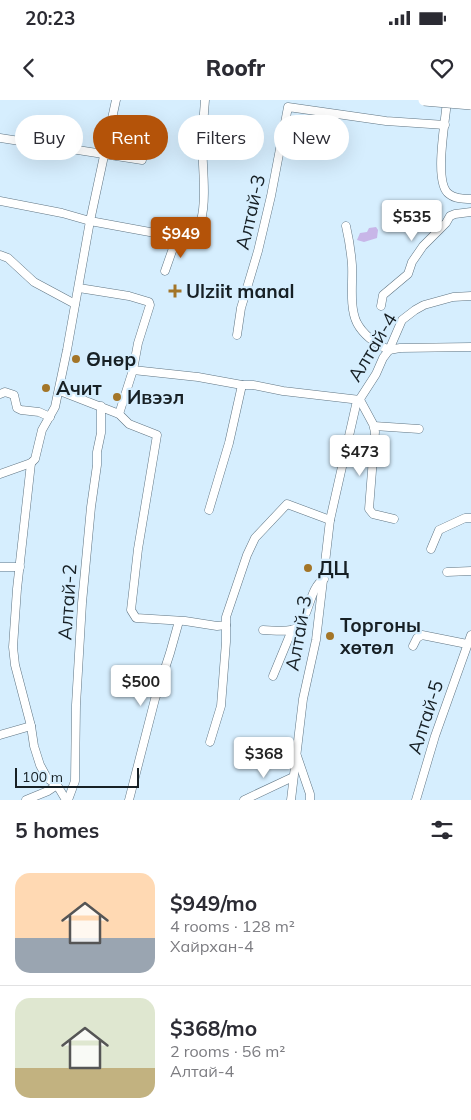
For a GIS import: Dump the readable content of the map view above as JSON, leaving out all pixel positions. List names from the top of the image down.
{
  "streets": {
    "street": [
      "Алтай-3",
      "Алтай-4",
      "Алтай-2",
      "Алтай-5"
    ]
  },
  "crossings": [
    ["Алтай-3", "Алтай-4"]
  ],
  "places": {
    "health": ["Ulziit manal"],
    "other": [
      "Өнөр",
      "Ачит",
      "Ивээл",
      "ДЦ",
      "Торгоны хөтөл"
    ]
  },
  "scale_bar": "100 m",
  "page": {
    "status": "20:23",
    "header": "Roofr",
    "chip": [
      "Buy",
      "Rent",
      "Filters",
      "New"
    ],
    "price": [
      "$535",
      "$949",
      "$473",
      "$500",
      "$368"
    ],
    "scale": "100 m",
    "heading": "5 homes",
    "list": [
      {
        "name": "$949/mo",
        "note": "4 rooms · 128 m² · Хайрхан-4"
      },
      {
        "name": "$368/mo",
        "note": "2 rooms · 56 m² · Алтай-4"
      }
    ]
  }
}
